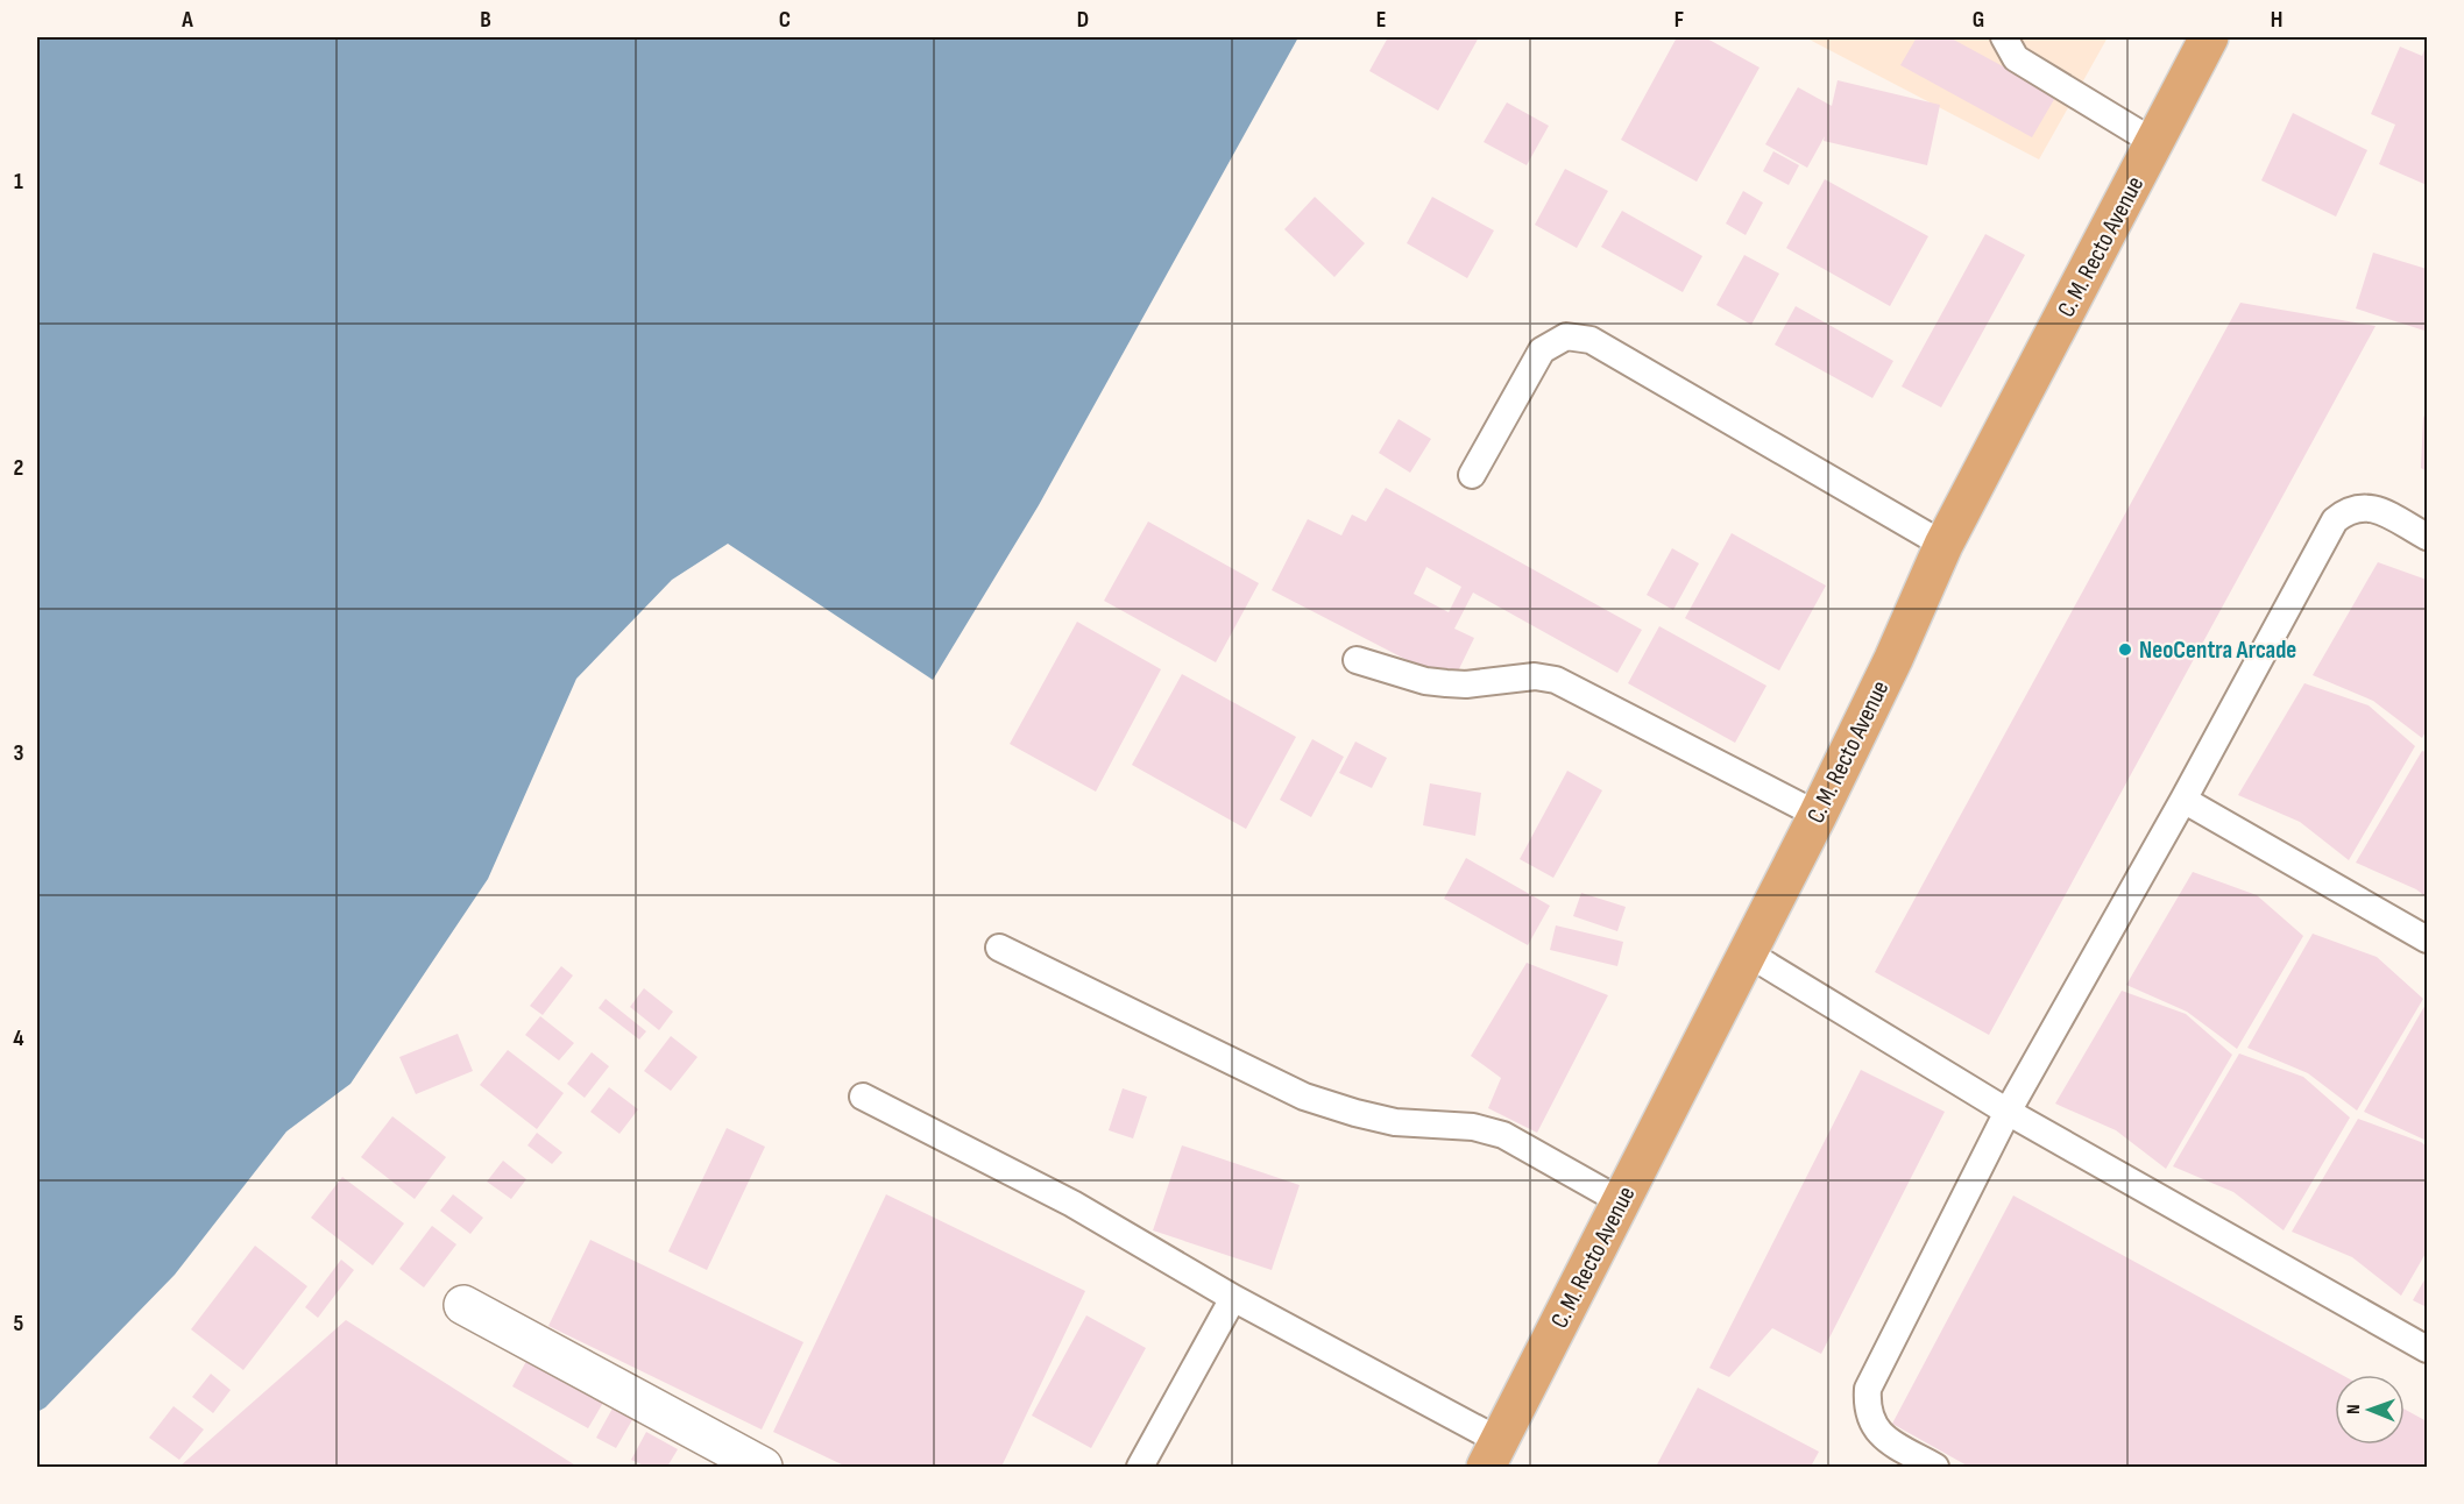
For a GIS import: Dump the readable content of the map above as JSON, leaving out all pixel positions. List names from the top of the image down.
{
  "streets": {
    "highway": ["C. M. Recto Avenue"]
  },
  "places": ["NeoCentra Arcade"],
  "north": "left",
  "grid": {
    "columns": [
      "A",
      "B",
      "C",
      "D",
      "E",
      "F",
      "G",
      "H"
    ],
    "rows": [
      "1",
      "2",
      "3",
      "4",
      "5"
    ]
  }
}
